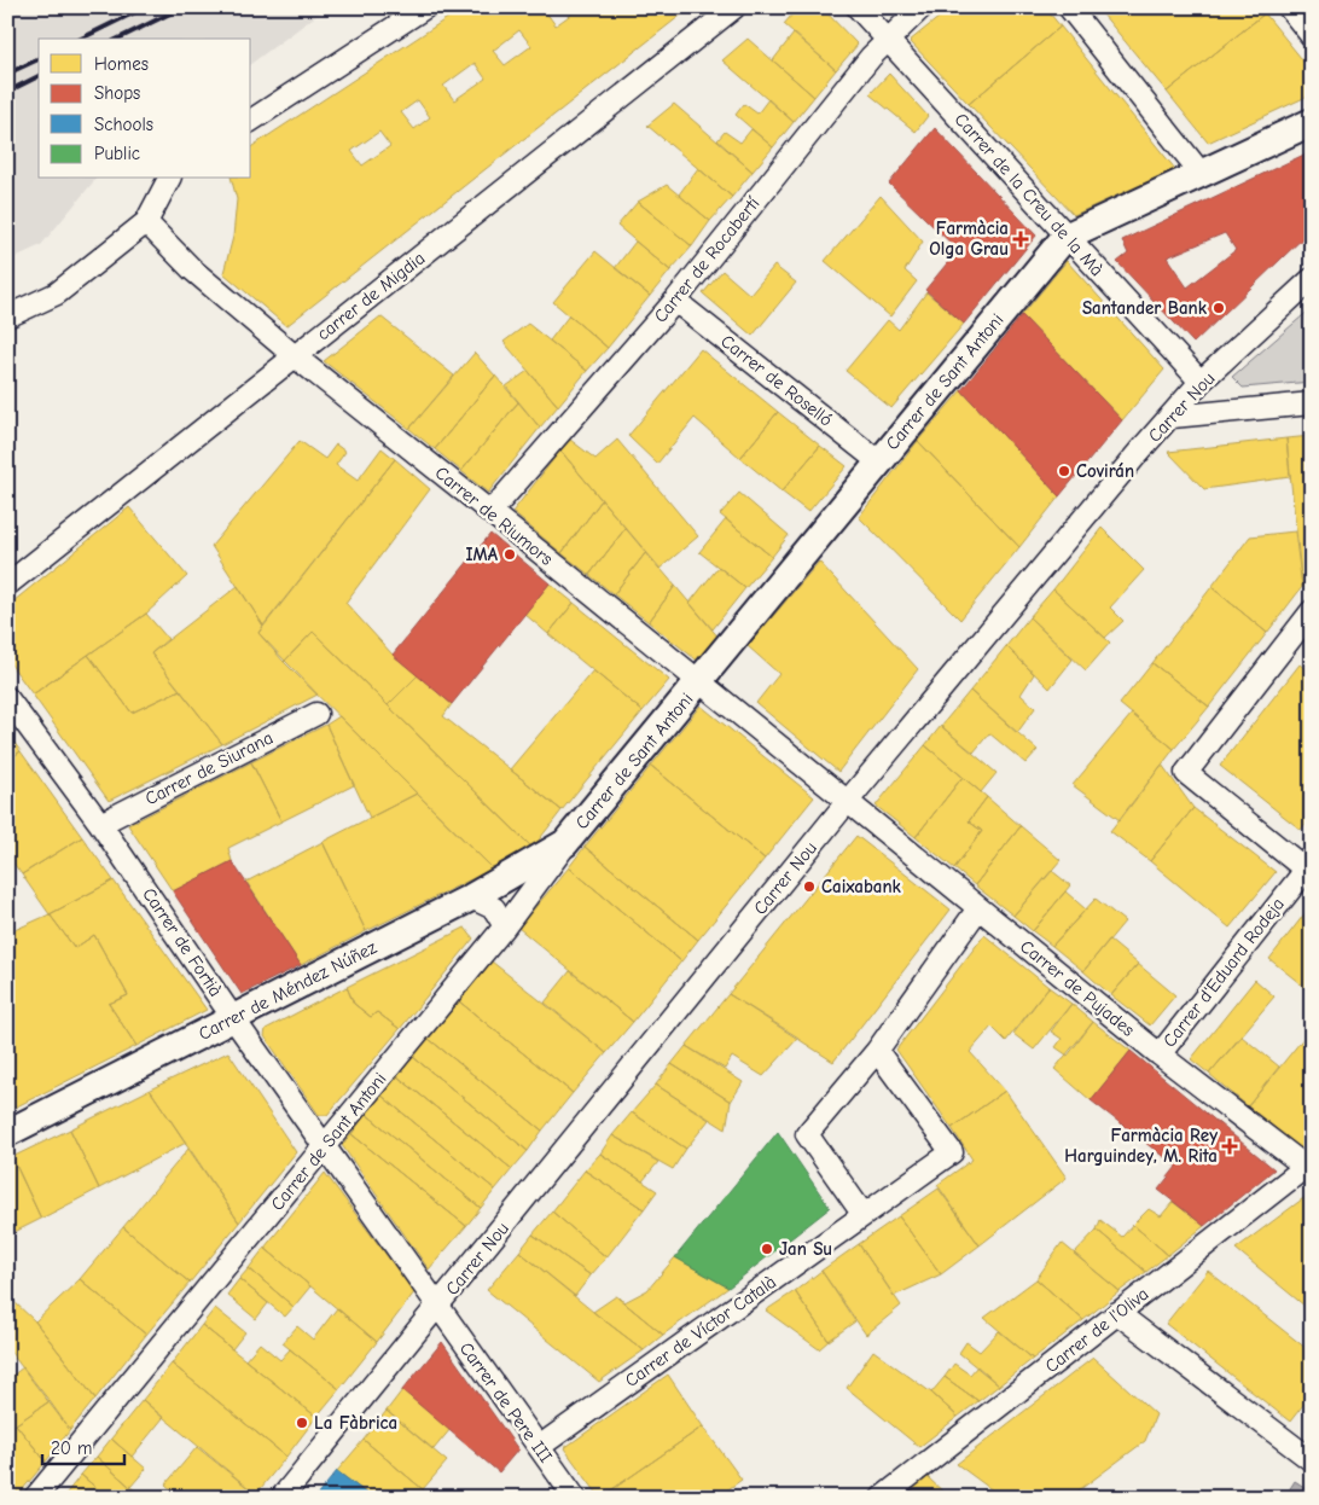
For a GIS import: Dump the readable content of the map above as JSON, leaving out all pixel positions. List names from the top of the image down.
{
  "streets": {
    "street": [
      "Carrer de la Creu de la Mà",
      "Carrer de Rocabertí",
      "carrer de Migdia",
      "Carrer de Roselló",
      "Carrer de Sant Antoni",
      "Carrer Nou",
      "Carrer de Riumors",
      "Carrer de Siurana",
      "Carrer de Fortià",
      "Carrer d'Eduard Rodeja",
      "Carrer de Pujades",
      "Carrer de Méndez Núñez",
      "Carrer de l'Oliva",
      "Carrer de Víctor Català",
      "Carrer de Pere III"
    ]
  },
  "crossings": [
    ["Carrer de la Creu de la Mà", "Carrer de Rocabertí"],
    ["Carrer de la Creu de la Mà", "Carrer de Sant Antoni"],
    ["Carrer de la Creu de la Mà", "Carrer Nou"],
    ["Carrer de Rocabertí", "Carrer de Roselló"],
    ["Carrer de Rocabertí", "Carrer de Riumors"],
    ["carrer de Migdia", "Carrer de Riumors"],
    ["Carrer de Roselló", "Carrer de Sant Antoni"],
    ["Carrer de Sant Antoni", "Carrer de Riumors"],
    ["Carrer de Sant Antoni", "Carrer de Fortià"],
    ["Carrer de Sant Antoni", "Carrer de Méndez Núñez"],
    ["Carrer Nou", "Carrer de Riumors"],
    ["Carrer Nou", "Carrer de Fortià"],
    ["Carrer Nou", "Carrer de Pujades"],
    ["Carrer Nou", "Carrer de Pere III"],
    ["Carrer de Riumors", "Carrer de Pujades"],
    ["Carrer de Siurana", "Carrer de Fortià"],
    ["Carrer de Fortià", "Carrer de Méndez Núñez"],
    ["Carrer de Fortià", "Carrer de Pere III"],
    ["Carrer d'Eduard Rodeja", "Carrer de Pujades"],
    ["Carrer de Pujades", "Carrer de l'Oliva"],
    ["Carrer de Víctor Català", "Carrer de Pere III"]
  ],
  "places": {
    "health": ["Farmàcia Olga Grau", "Farmàcia Rey Harguindey, M. Rita"],
    "other": [
      "Santander Bank",
      "Covirán",
      "IMA",
      "Caixabank",
      "Jan Su",
      "La Fàbrica"
    ]
  },
  "legend": [
    "Homes",
    "Shops",
    "Schools",
    "Public"
  ],
  "scale_bar": "20 m"
}
